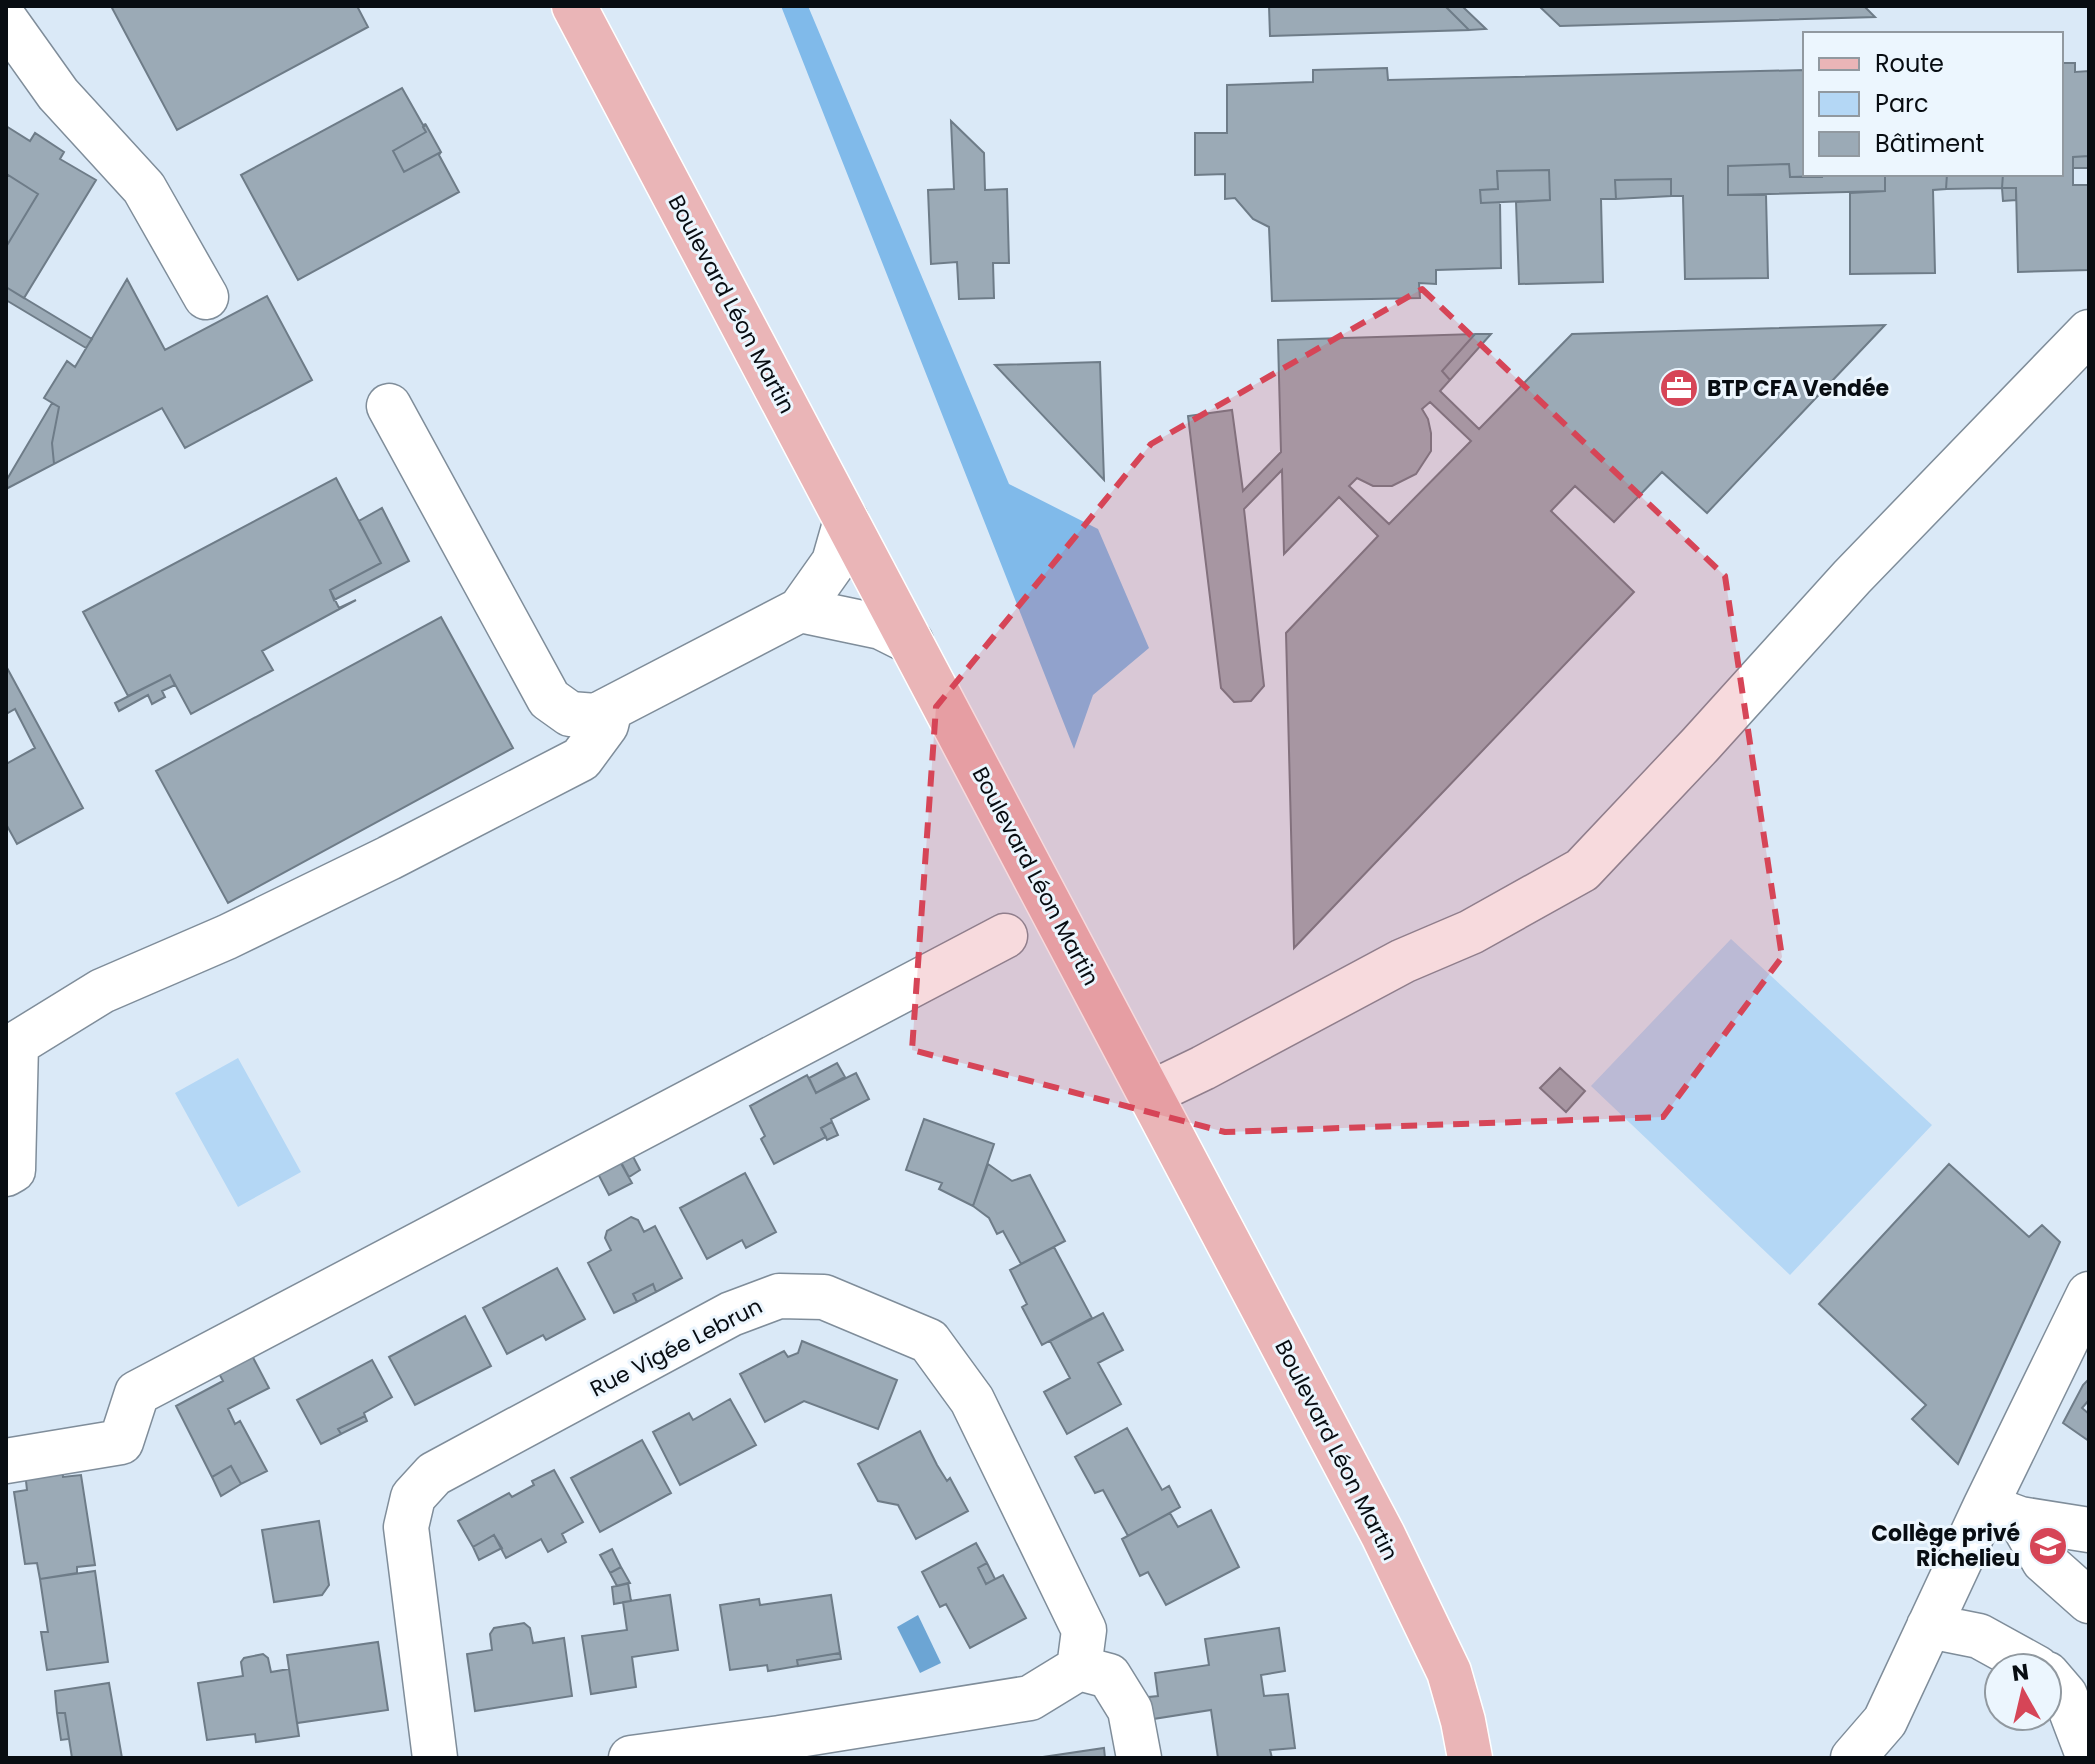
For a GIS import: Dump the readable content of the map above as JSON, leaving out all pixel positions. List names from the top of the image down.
{
  "streets": {
    "main road": ["Boulevard Léon Martin"],
    "street": ["Rue Vigée Lebrun"]
  },
  "places": {
    "office": ["BTP CFA Vendée"],
    "school or university": ["Collège privé Richelieu"]
  },
  "legend": ["Route", "Parc", "Bâtiment"],
  "north": "top"
}
